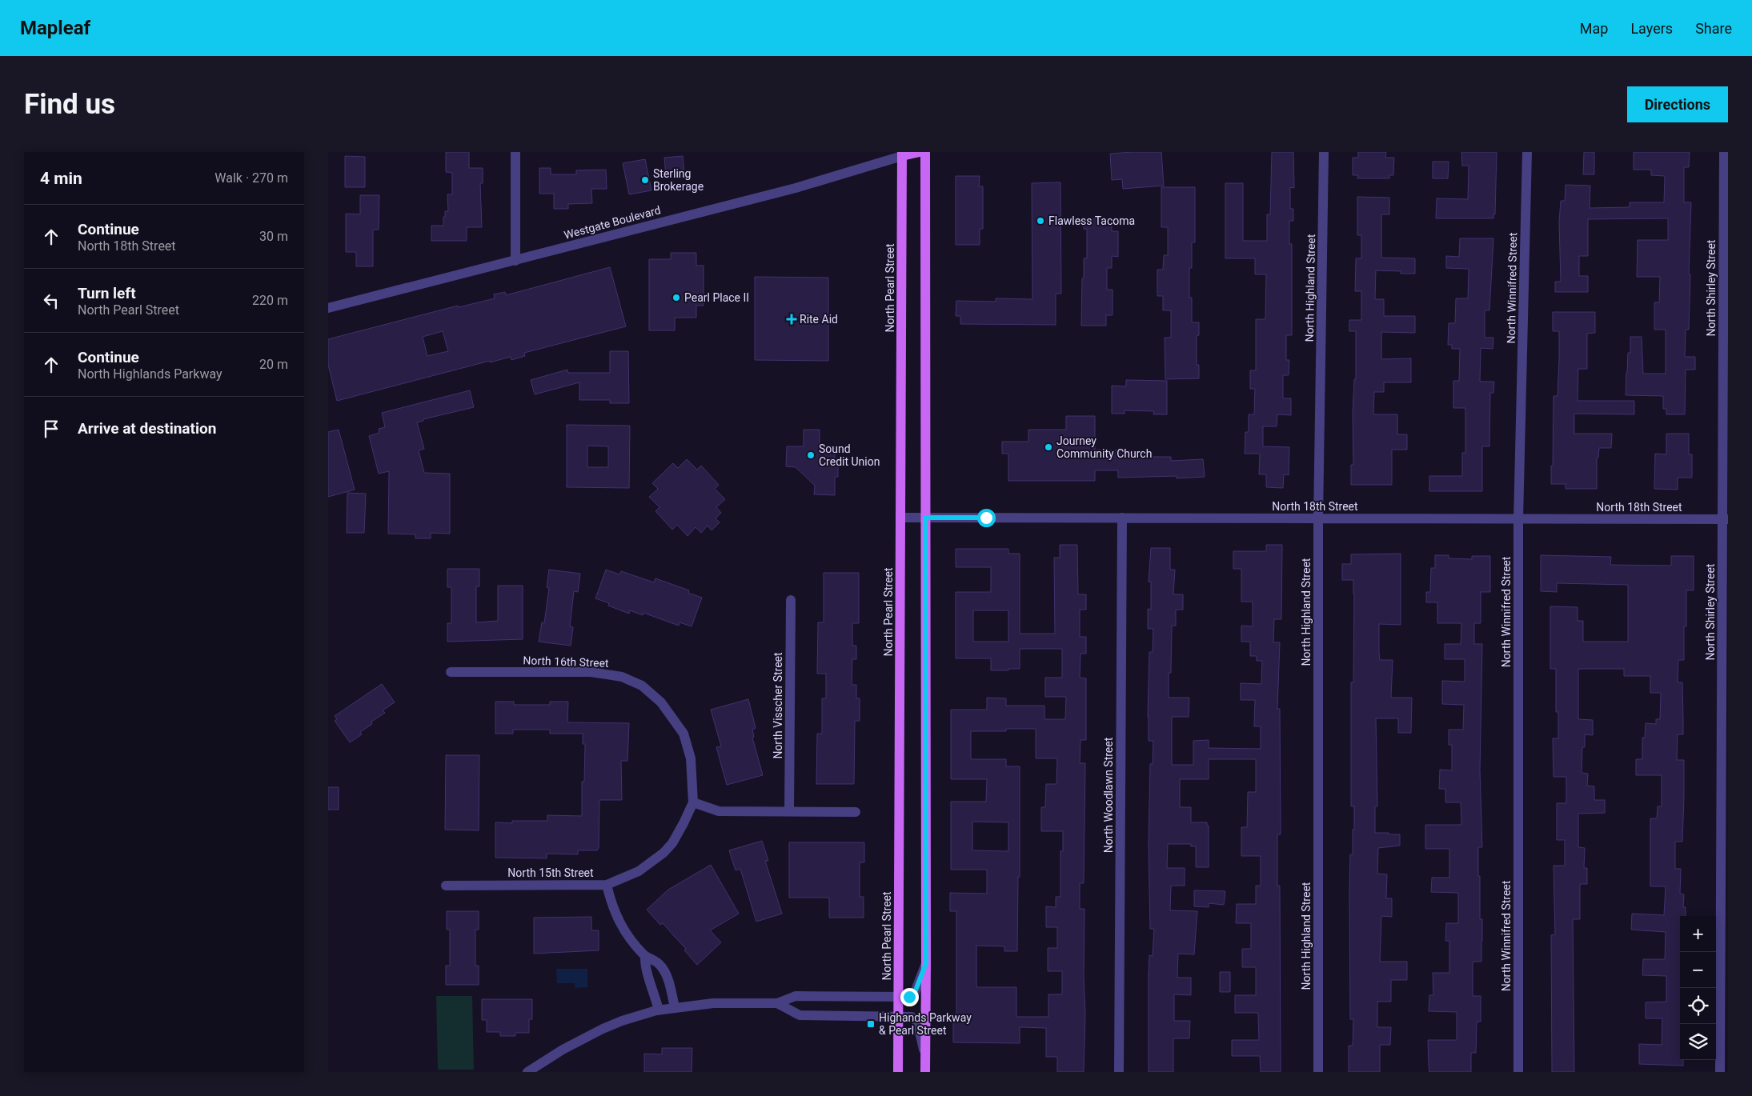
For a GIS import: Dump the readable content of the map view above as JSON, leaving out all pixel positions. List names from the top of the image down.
{
  "streets": {
    "main road": ["North Pearl Street"],
    "street": [
      "Westgate Boulevard",
      "North Highland Street",
      "North Winnifred Street",
      "North Shirley Street",
      "North 18th Street",
      "North 16th Street",
      "North Visscher Street",
      "North Woodlawn Street",
      "North 15th Street"
    ]
  },
  "crossings": [
    ["Westgate Boulevard", "North Pearl Street"],
    ["North Pearl Street", "North 18th Street"],
    ["North Highland Street", "North 18th Street"],
    ["North Winnifred Street", "North 18th Street"],
    ["North Shirley Street", "North 18th Street"],
    ["North 18th Street", "North Woodlawn Street"],
    ["North 16th Street", "North 15th Street"]
  ],
  "places": {
    "other": [
      "Sterling Brokerage",
      "Flawless Tacoma",
      "Pearl Place II",
      "Journey Community Church",
      "Sound Credit Union"
    ],
    "health": ["Rite Aid"],
    "transit": ["Highands Parkway & Pearl Street"]
  },
  "page": {
    "header": "Mapleaf",
    "nav": ["Map", "Layers", "Share"],
    "buttons": "Directions",
    "title": "Find us",
    "heading": ["4 min", "Walk · 270 m"],
    "list": [
      ["Continue", "North 18th Street", "30 m"],
      ["Turn left", "North Pearl Street", "220 m"],
      ["Continue", "North Highlands Parkway", "20 m"],
      "Arrive at destination"
    ],
    "map_buttons": ["+", "−"]
  }
}
